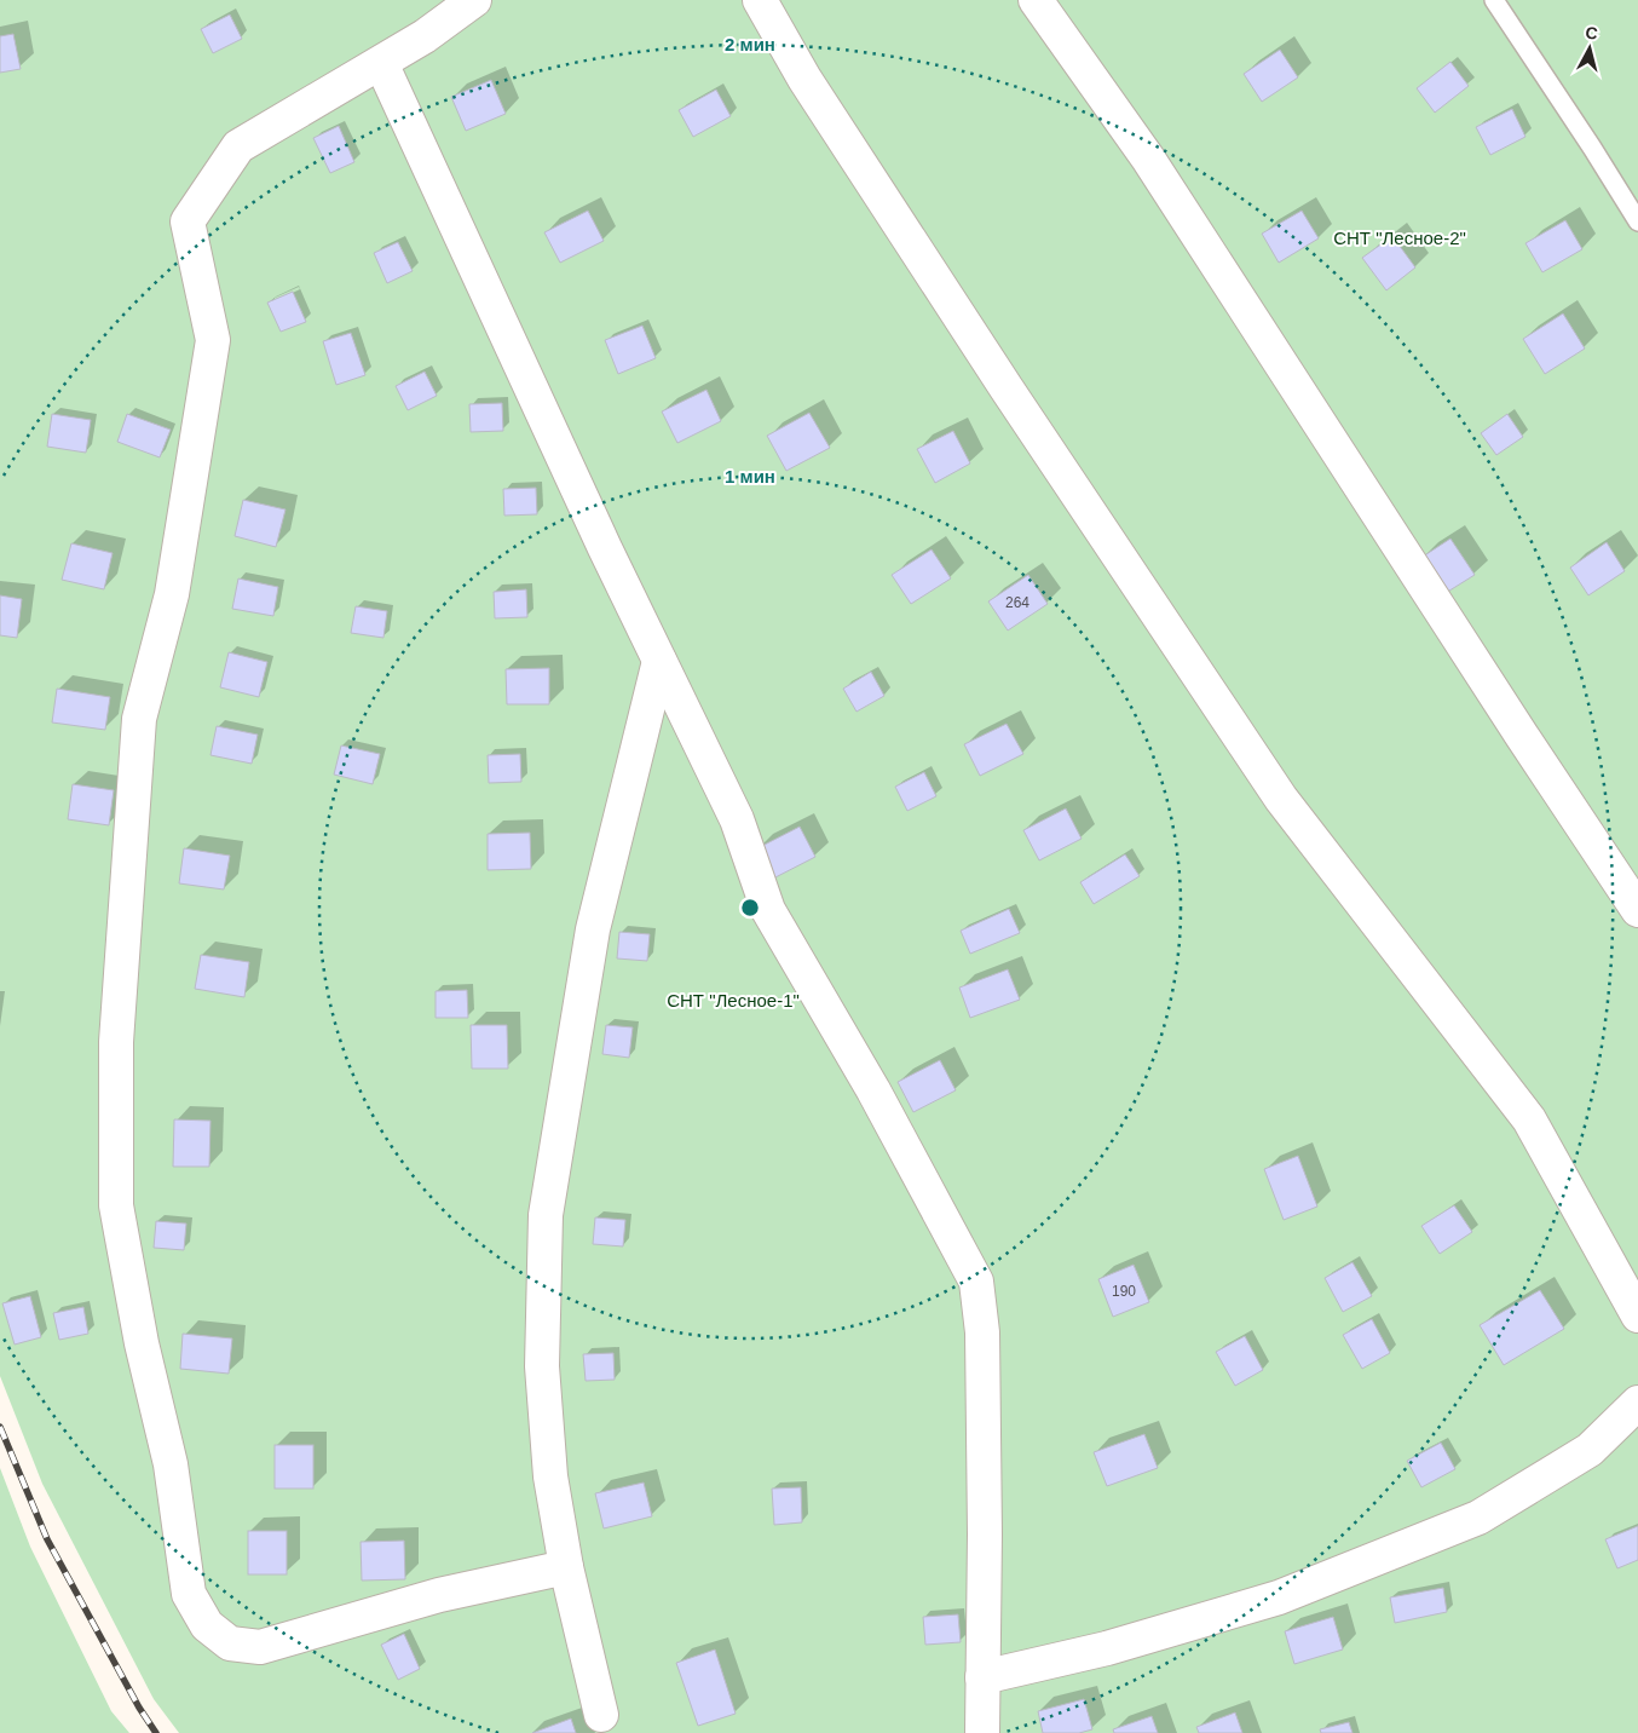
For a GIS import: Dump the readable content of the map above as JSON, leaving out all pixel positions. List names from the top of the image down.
{
  "parks": ["СНТ \"Лесное-2\"", "СНТ \"Лесное-1\""],
  "house_numbers": ["264", "190"],
  "north": "top",
  "rings": ["2 мин", "1 мин"]
}
